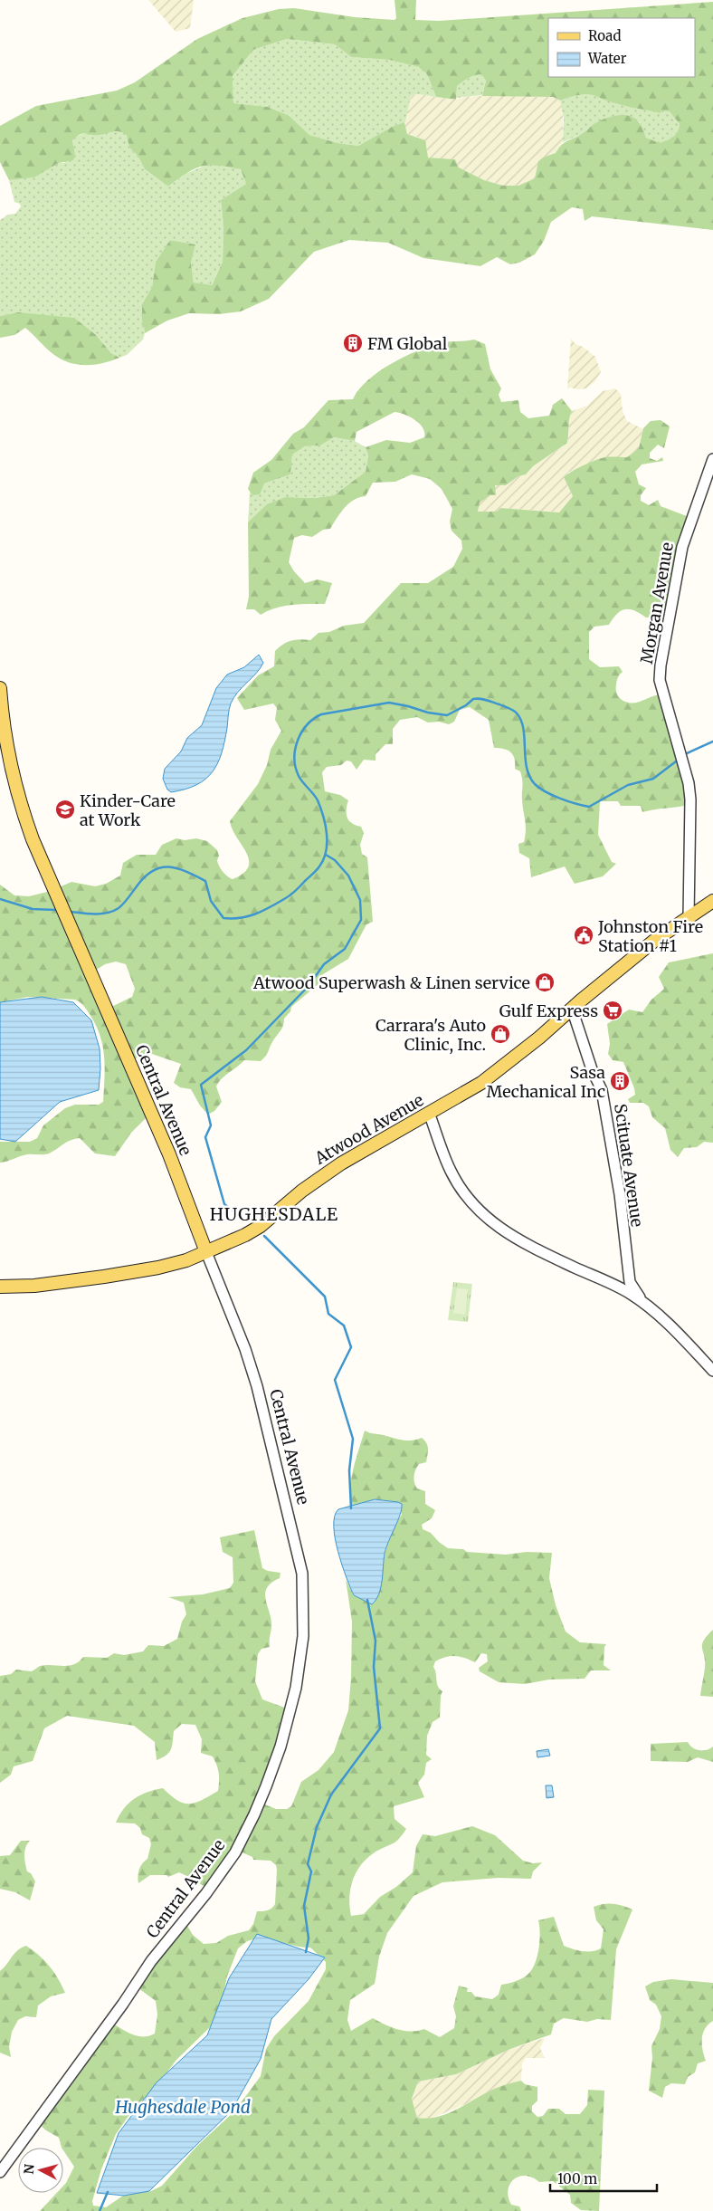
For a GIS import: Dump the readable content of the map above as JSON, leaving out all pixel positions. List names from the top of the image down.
{
  "streets": {
    "main road": ["Central Avenue", "Atwood Avenue"],
    "street": ["Morgan Avenue", "Scituate Avenue"]
  },
  "crossings": [
    ["Morgan Avenue", "Atwood Avenue"],
    ["Central Avenue", "Atwood Avenue"],
    ["Atwood Avenue", "Scituate Avenue"]
  ],
  "districts": ["HUGHESDALE"],
  "water": ["Hughesdale Pond"],
  "places": {
    "building": ["FM Global", "Sasa Mechanical Inc"],
    "school or university": ["Kinder-Care at Work"],
    "public building": ["Johnston Fire Station #1"],
    "shop": ["Atwood Superwash & Linen service", "Carrara's Auto Clinic, Inc."],
    "supermarket": ["Gulf Express"]
  },
  "legend": ["Road", "Water"],
  "scale_bar": "100 m",
  "north": "left"
}
